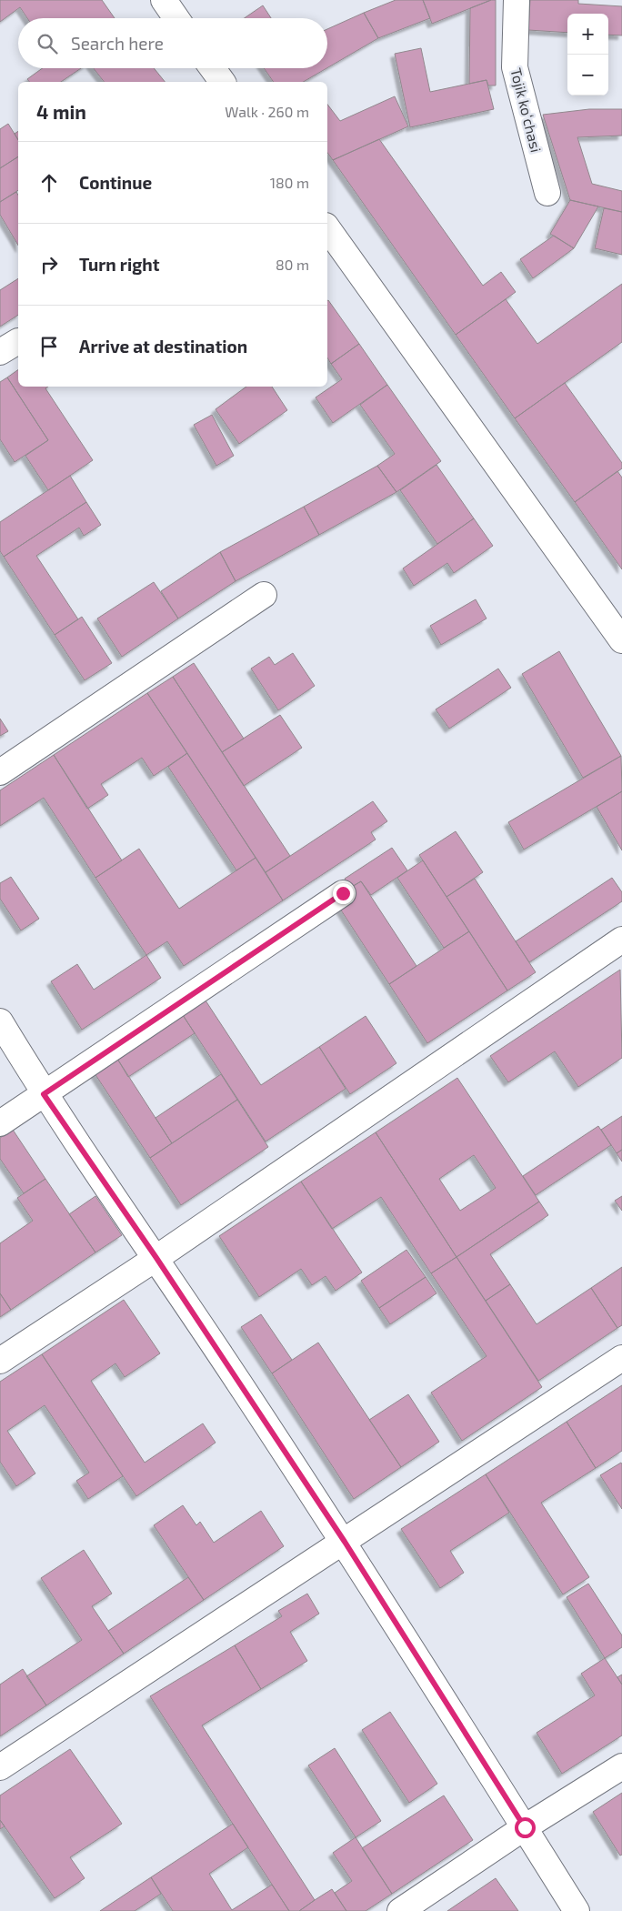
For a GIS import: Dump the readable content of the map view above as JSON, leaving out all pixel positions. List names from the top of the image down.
{
  "streets": {
    "street": ["Tojik koʻchasi"]
  },
  "page": {
    "map_buttons": ["+", "−"],
    "search": "Search here",
    "heading": ["4 min", "Walk · 260 m"],
    "list": [
      ["Continue", "180 m"],
      ["Turn right", "80 m"],
      "Arrive at destination"
    ]
  }
}
